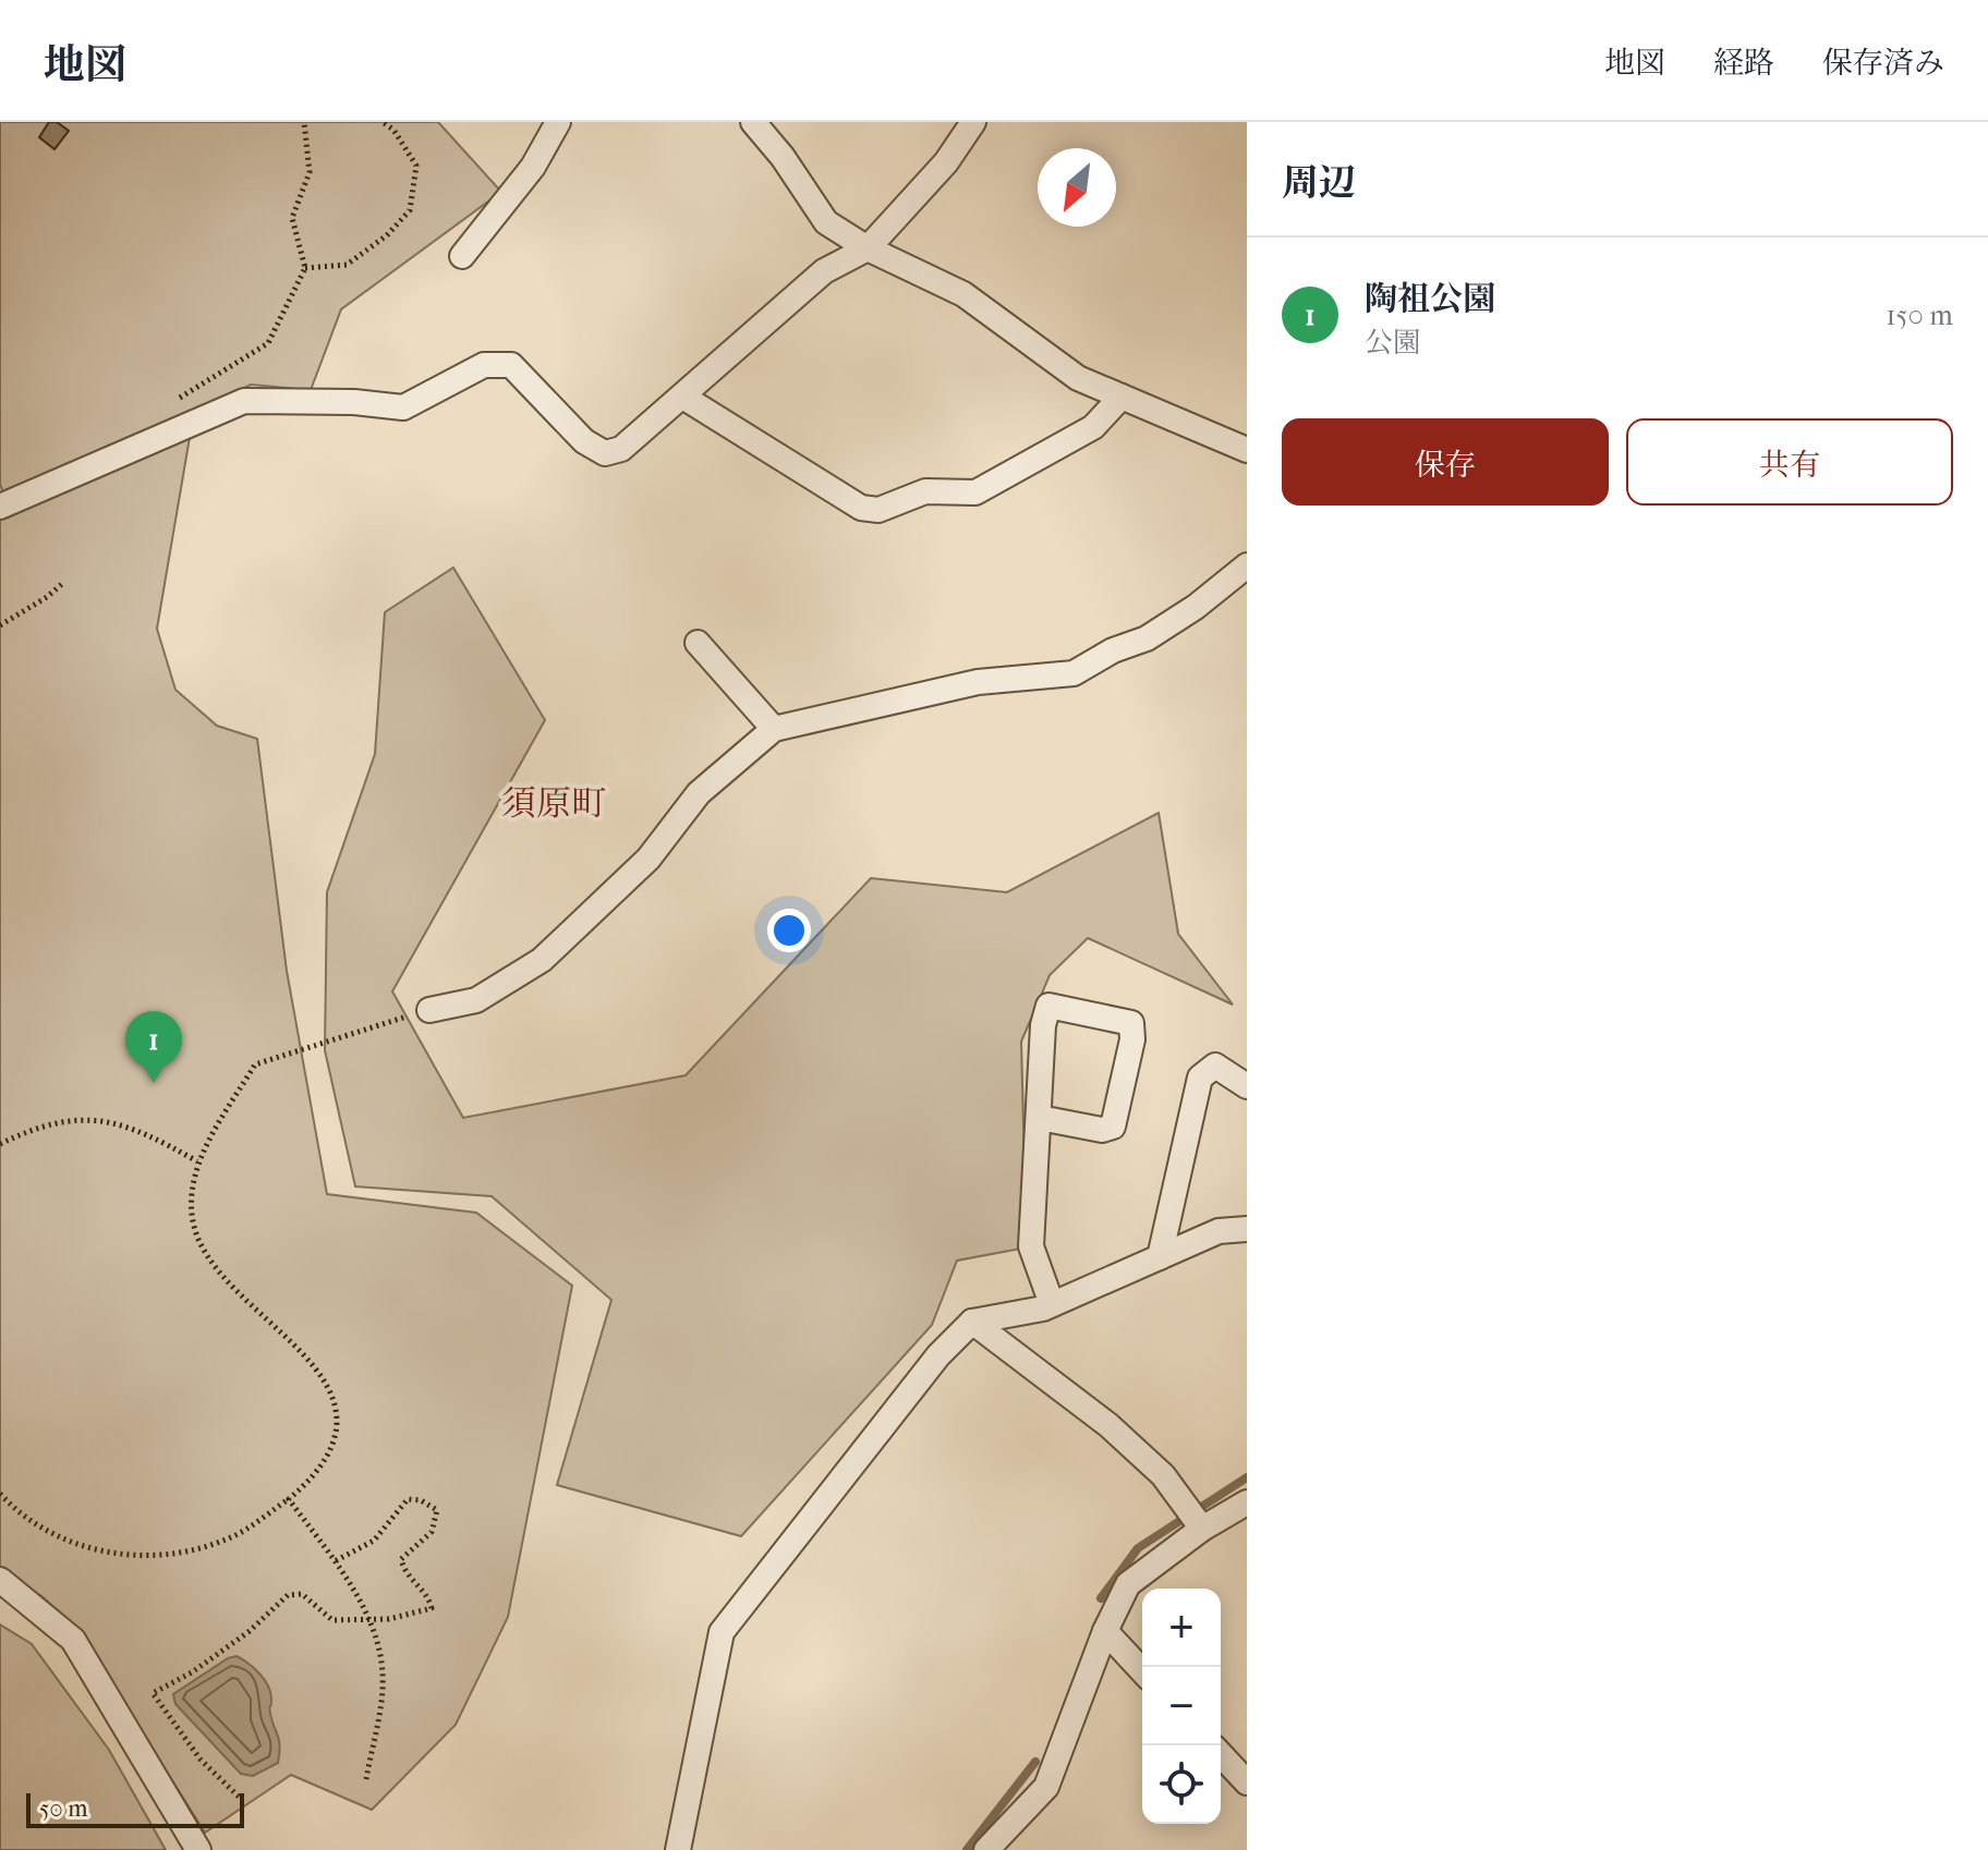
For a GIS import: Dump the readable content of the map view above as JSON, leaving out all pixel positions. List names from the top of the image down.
{
  "districts": ["須原町"],
  "scale_bar": "50 m",
  "north": "bottom left",
  "page": {
    "header": "地図",
    "nav": ["地図", "経路", "保存済み"],
    "heading": "周辺",
    "list": [
      {
        "mark": "1",
        "name": "陶祖公園",
        "note": "公園",
        "value": "150 m"
      }
    ],
    "buttons": ["保存", "共有"],
    "pins": "1",
    "map_buttons": ["+", "−"],
    "scale": "50 m"
  }
}
